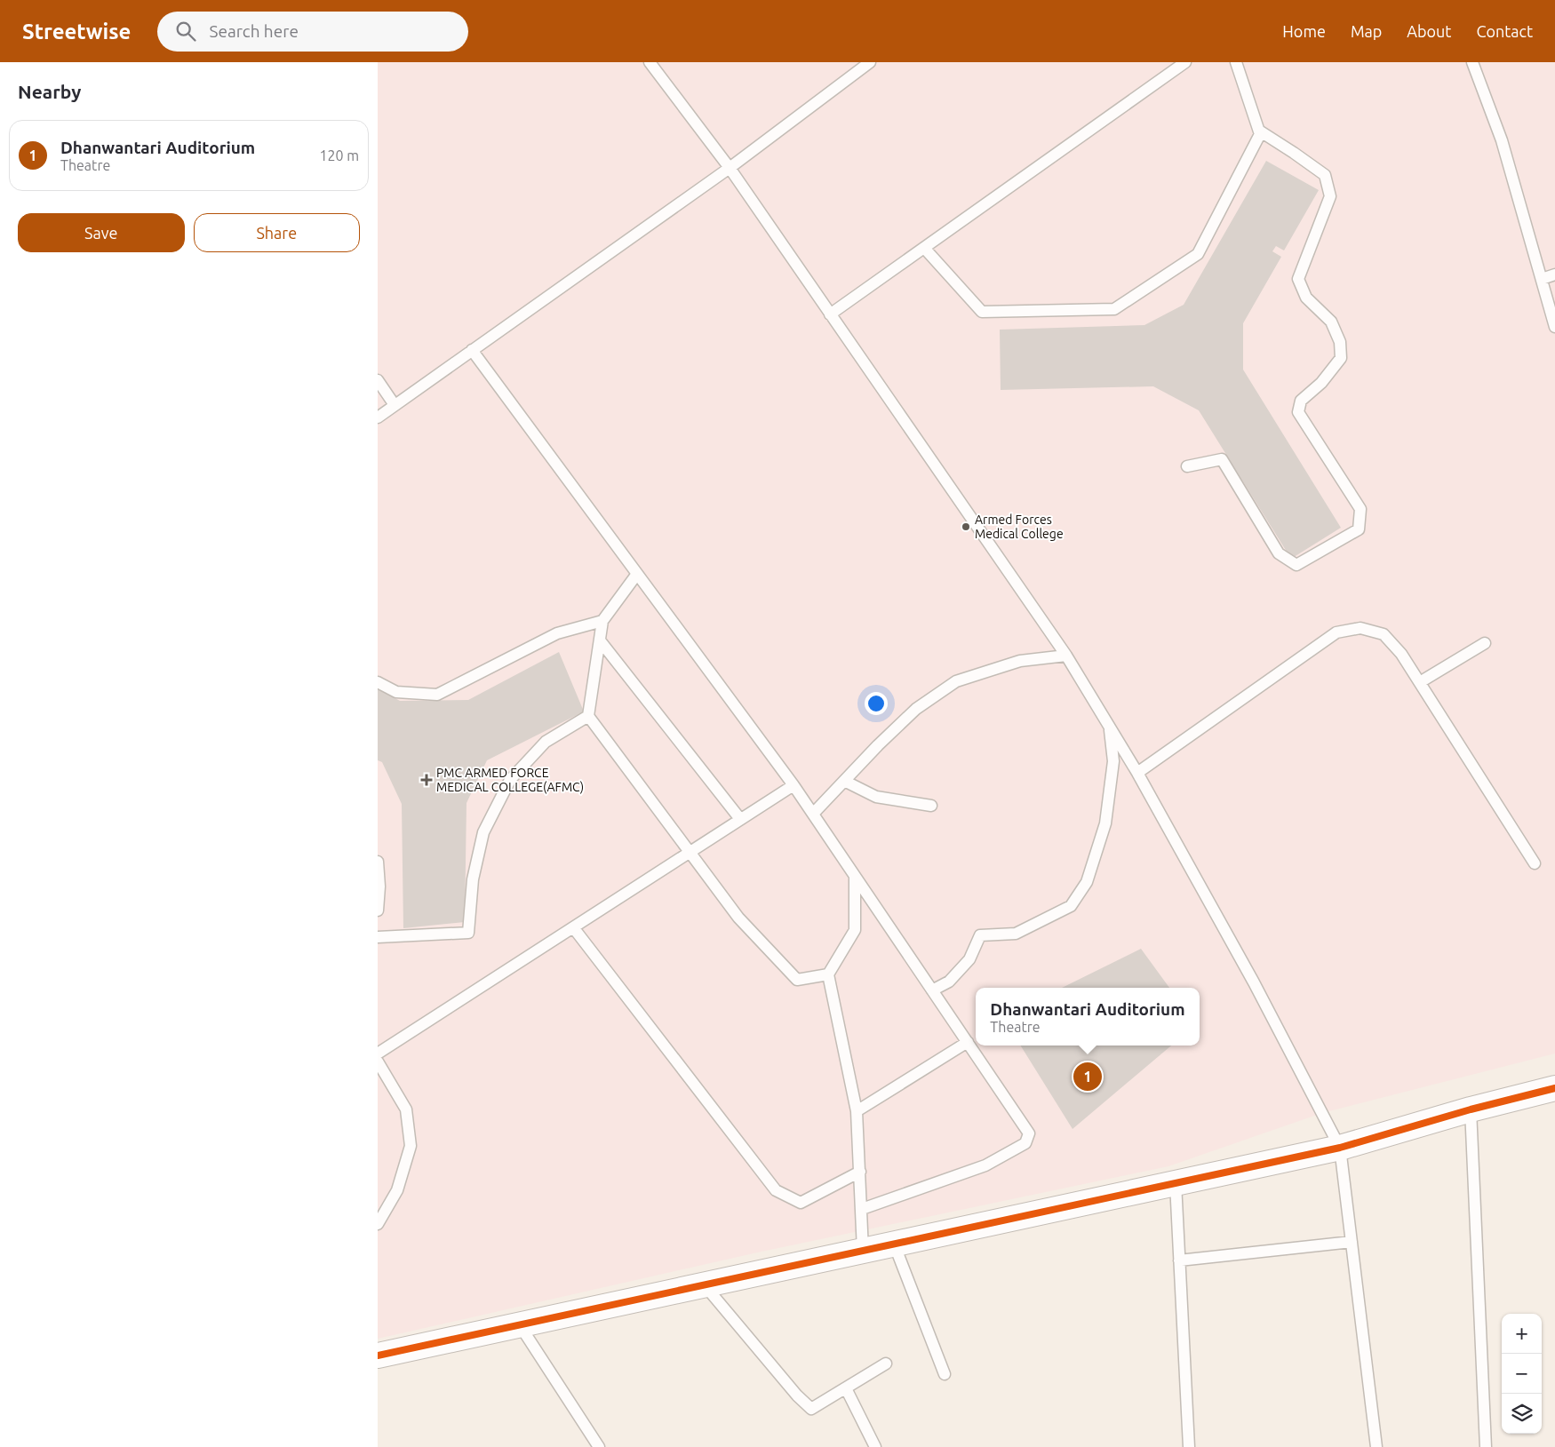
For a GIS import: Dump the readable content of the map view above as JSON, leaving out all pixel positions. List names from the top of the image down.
{
  "places": {
    "other": ["Armed Forces Medical College"],
    "health": ["PMC ARMED FORCE MEDICAL COLLEGE(AFMC)"]
  },
  "page": {
    "header": "Streetwise",
    "search": "Search here",
    "nav": [
      "Home",
      "Map",
      "About",
      "Contact"
    ],
    "heading": "Nearby",
    "list": [
      {
        "mark": "1",
        "name": "Dhanwantari Auditorium",
        "note": "Theatre",
        "value": "120 m"
      }
    ],
    "buttons": ["Save", "Share"],
    "popup": ["Dhanwantari Auditorium", "Theatre"],
    "pins": "1",
    "map_buttons": ["+", "−"]
  }
}
